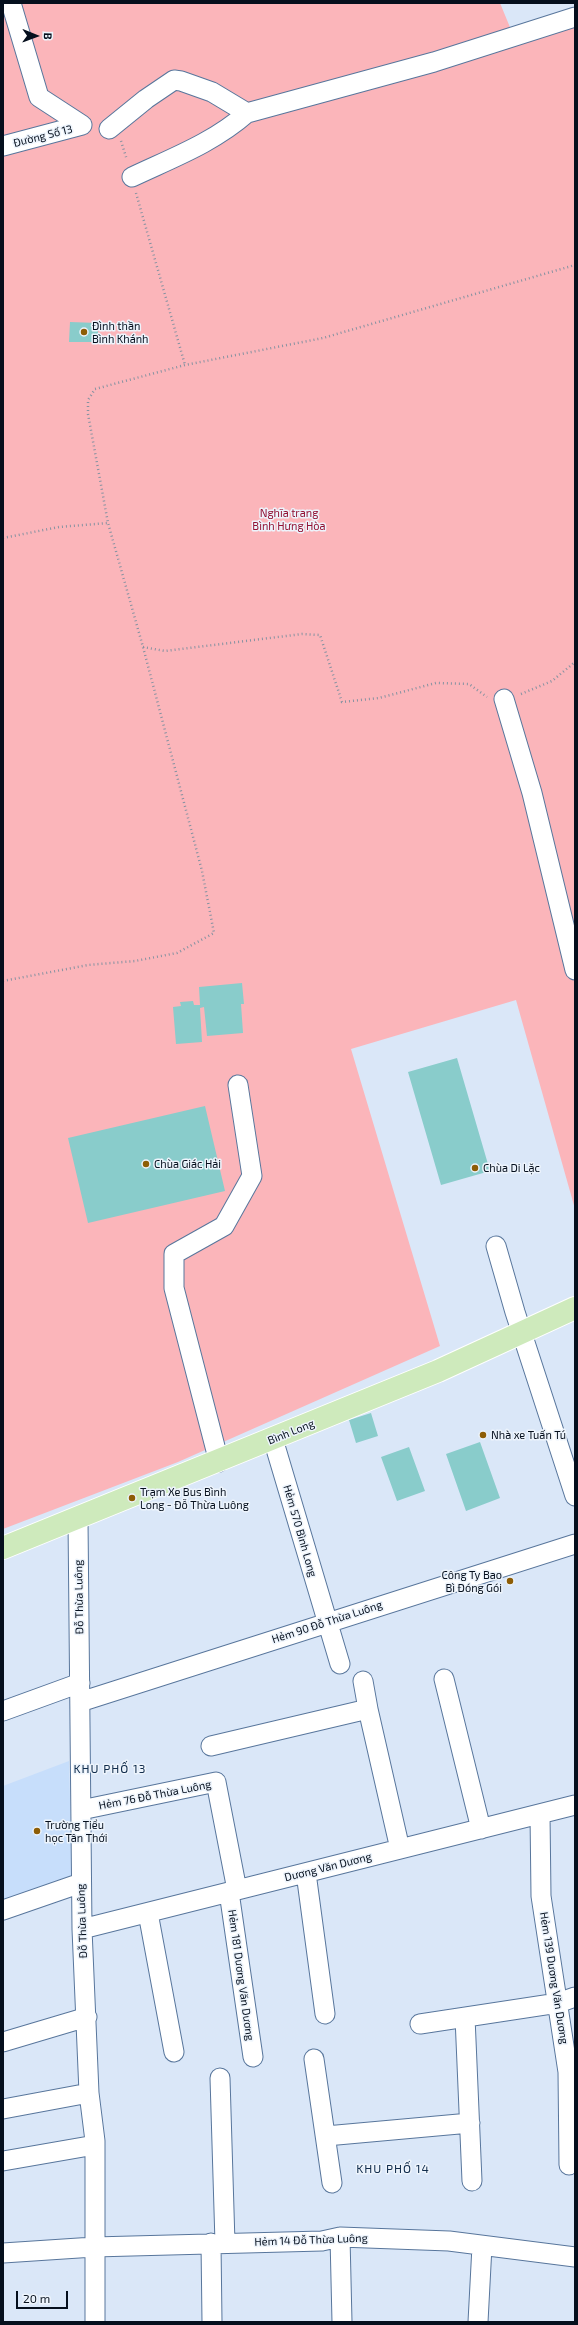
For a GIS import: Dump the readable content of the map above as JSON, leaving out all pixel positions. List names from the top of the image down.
{
  "streets": {
    "main road": ["Bình Long"],
    "street": [
      "Đường Số 13",
      "Hẻm 570 Bình Long",
      "Đỗ Thừa Luông",
      "Hẻm 90 Đỗ Thừa Luông",
      "Hẻm 76 Đỗ Thừa Luông",
      "Dương Văn Dương",
      "Hẻm 181 Dương Văn Dương",
      "Hẻm 139 Dương Văn Dương",
      "Hẻm 14 Đỗ Thừa Luông"
    ]
  },
  "crossings": [
    ["Bình Long", "Hẻm 570 Bình Long"],
    ["Bình Long", "Đỗ Thừa Luông"],
    ["Hẻm 570 Bình Long", "Hẻm 90 Đỗ Thừa Luông"],
    ["Đỗ Thừa Luông", "Hẻm 90 Đỗ Thừa Luông"],
    ["Đỗ Thừa Luông", "Hẻm 76 Đỗ Thừa Luông"],
    ["Đỗ Thừa Luông", "Dương Văn Dương"],
    ["Đỗ Thừa Luông", "Hẻm 14 Đỗ Thừa Luông"],
    ["Hẻm 76 Đỗ Thừa Luông", "Dương Văn Dương"],
    ["Hẻm 76 Đỗ Thừa Luông", "Hẻm 181 Dương Văn Dương"],
    ["Dương Văn Dương", "Hẻm 181 Dương Văn Dương"],
    ["Dương Văn Dương", "Hẻm 139 Dương Văn Dương"]
  ],
  "districts": ["KHU PHỐ 13", "KHU PHỐ 14"],
  "parks": ["Nghĩa trang Bình Hưng Hòa"],
  "places": [
    "Đình thần Bình Khánh",
    "Chùa Giác Hải",
    "Chùa Di Lặc",
    "Nhà xe Tuấn Tú",
    "Trạm Xe Bus Bình Long - Đỗ Thừa Luông",
    "Công Ty Bao Bì Đóng Gói",
    "Trường Tiểu học Tân Thới"
  ],
  "scale_bar": "20 m",
  "north": "right"
}
